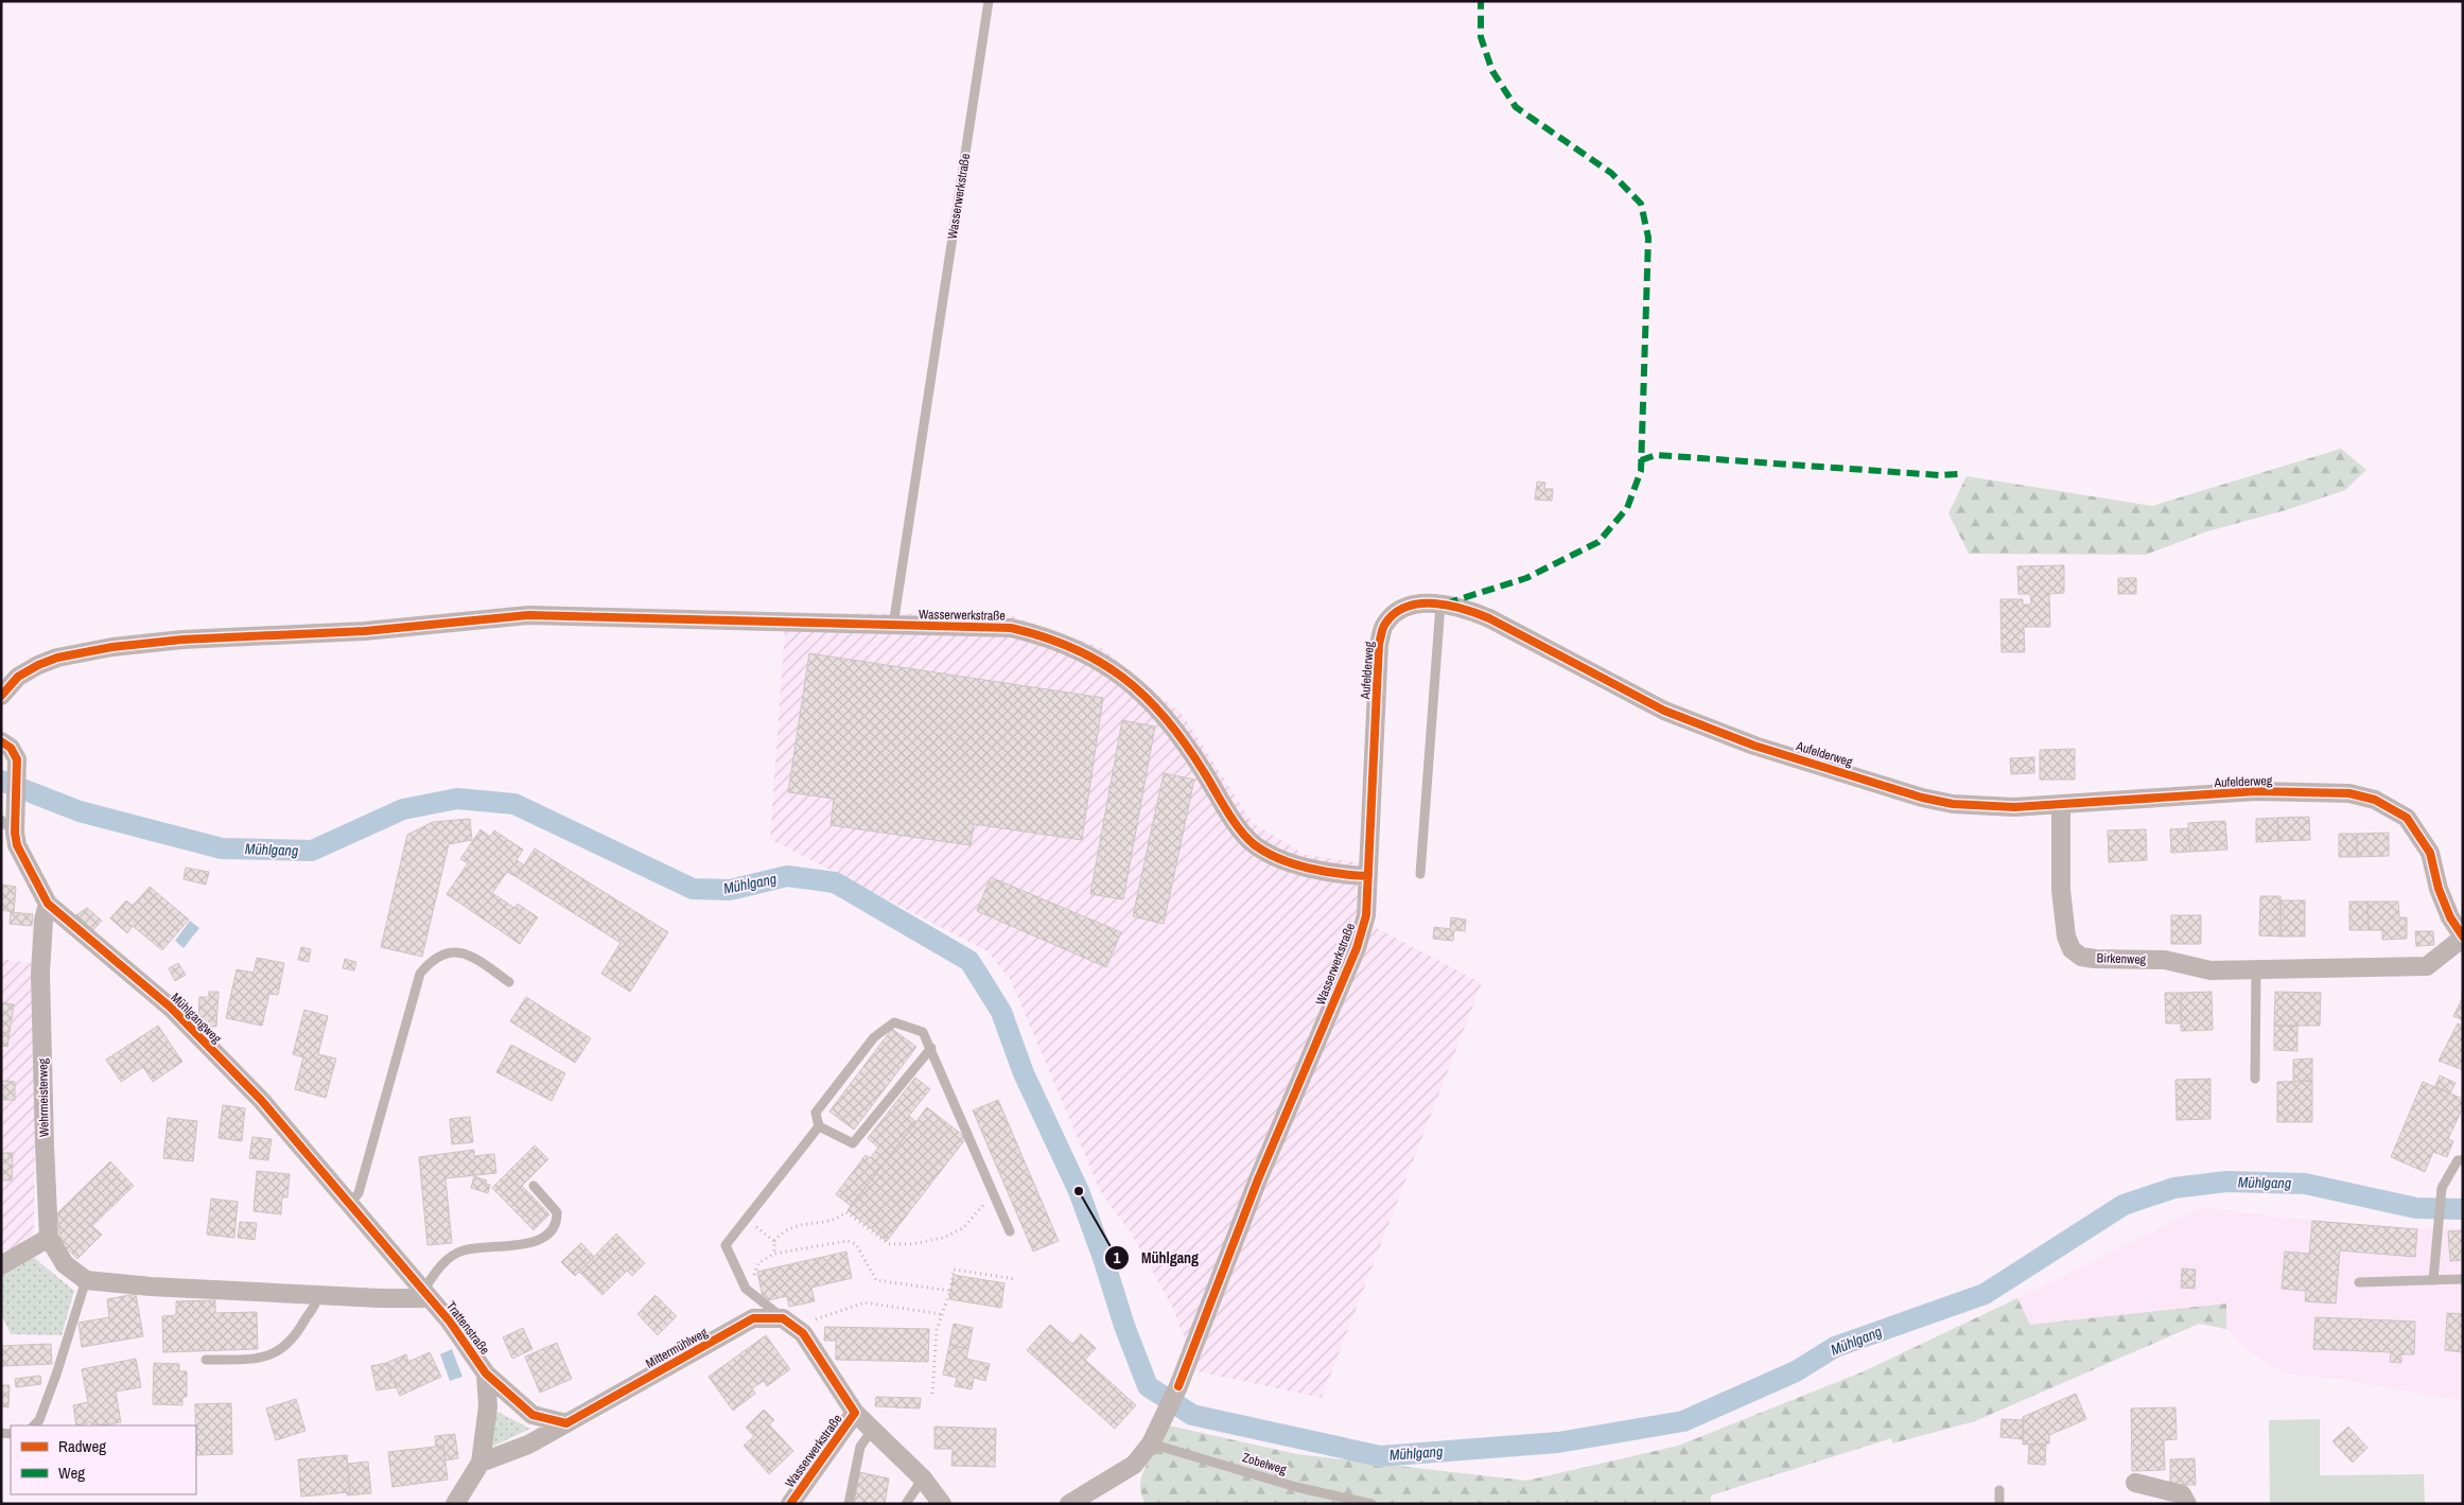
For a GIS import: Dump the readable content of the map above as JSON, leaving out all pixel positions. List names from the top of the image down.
{
  "streets": {
    "street": [
      "Wasserwerkstraße",
      "Aufelderweg",
      "Birkenweg",
      "Mühlgangweg",
      "Wehrmeisterweg",
      "Trattenstraße",
      "Mittermühlweg"
    ],
    "lane": ["Zobelweg"]
  },
  "crossings": [
    ["Wasserwerkstraße", "Aufelderweg"],
    ["Wasserwerkstraße", "Zobelweg"],
    ["Aufelderweg", "Birkenweg"],
    ["Mühlgangweg", "Wehrmeisterweg"],
    ["Mühlgangweg", "Trattenstraße"],
    ["Trattenstraße", "Mittermühlweg"]
  ],
  "water": ["Mühlgang"],
  "places": ["Mühlgang"],
  "legend": ["Radweg", "Weg"]
}
